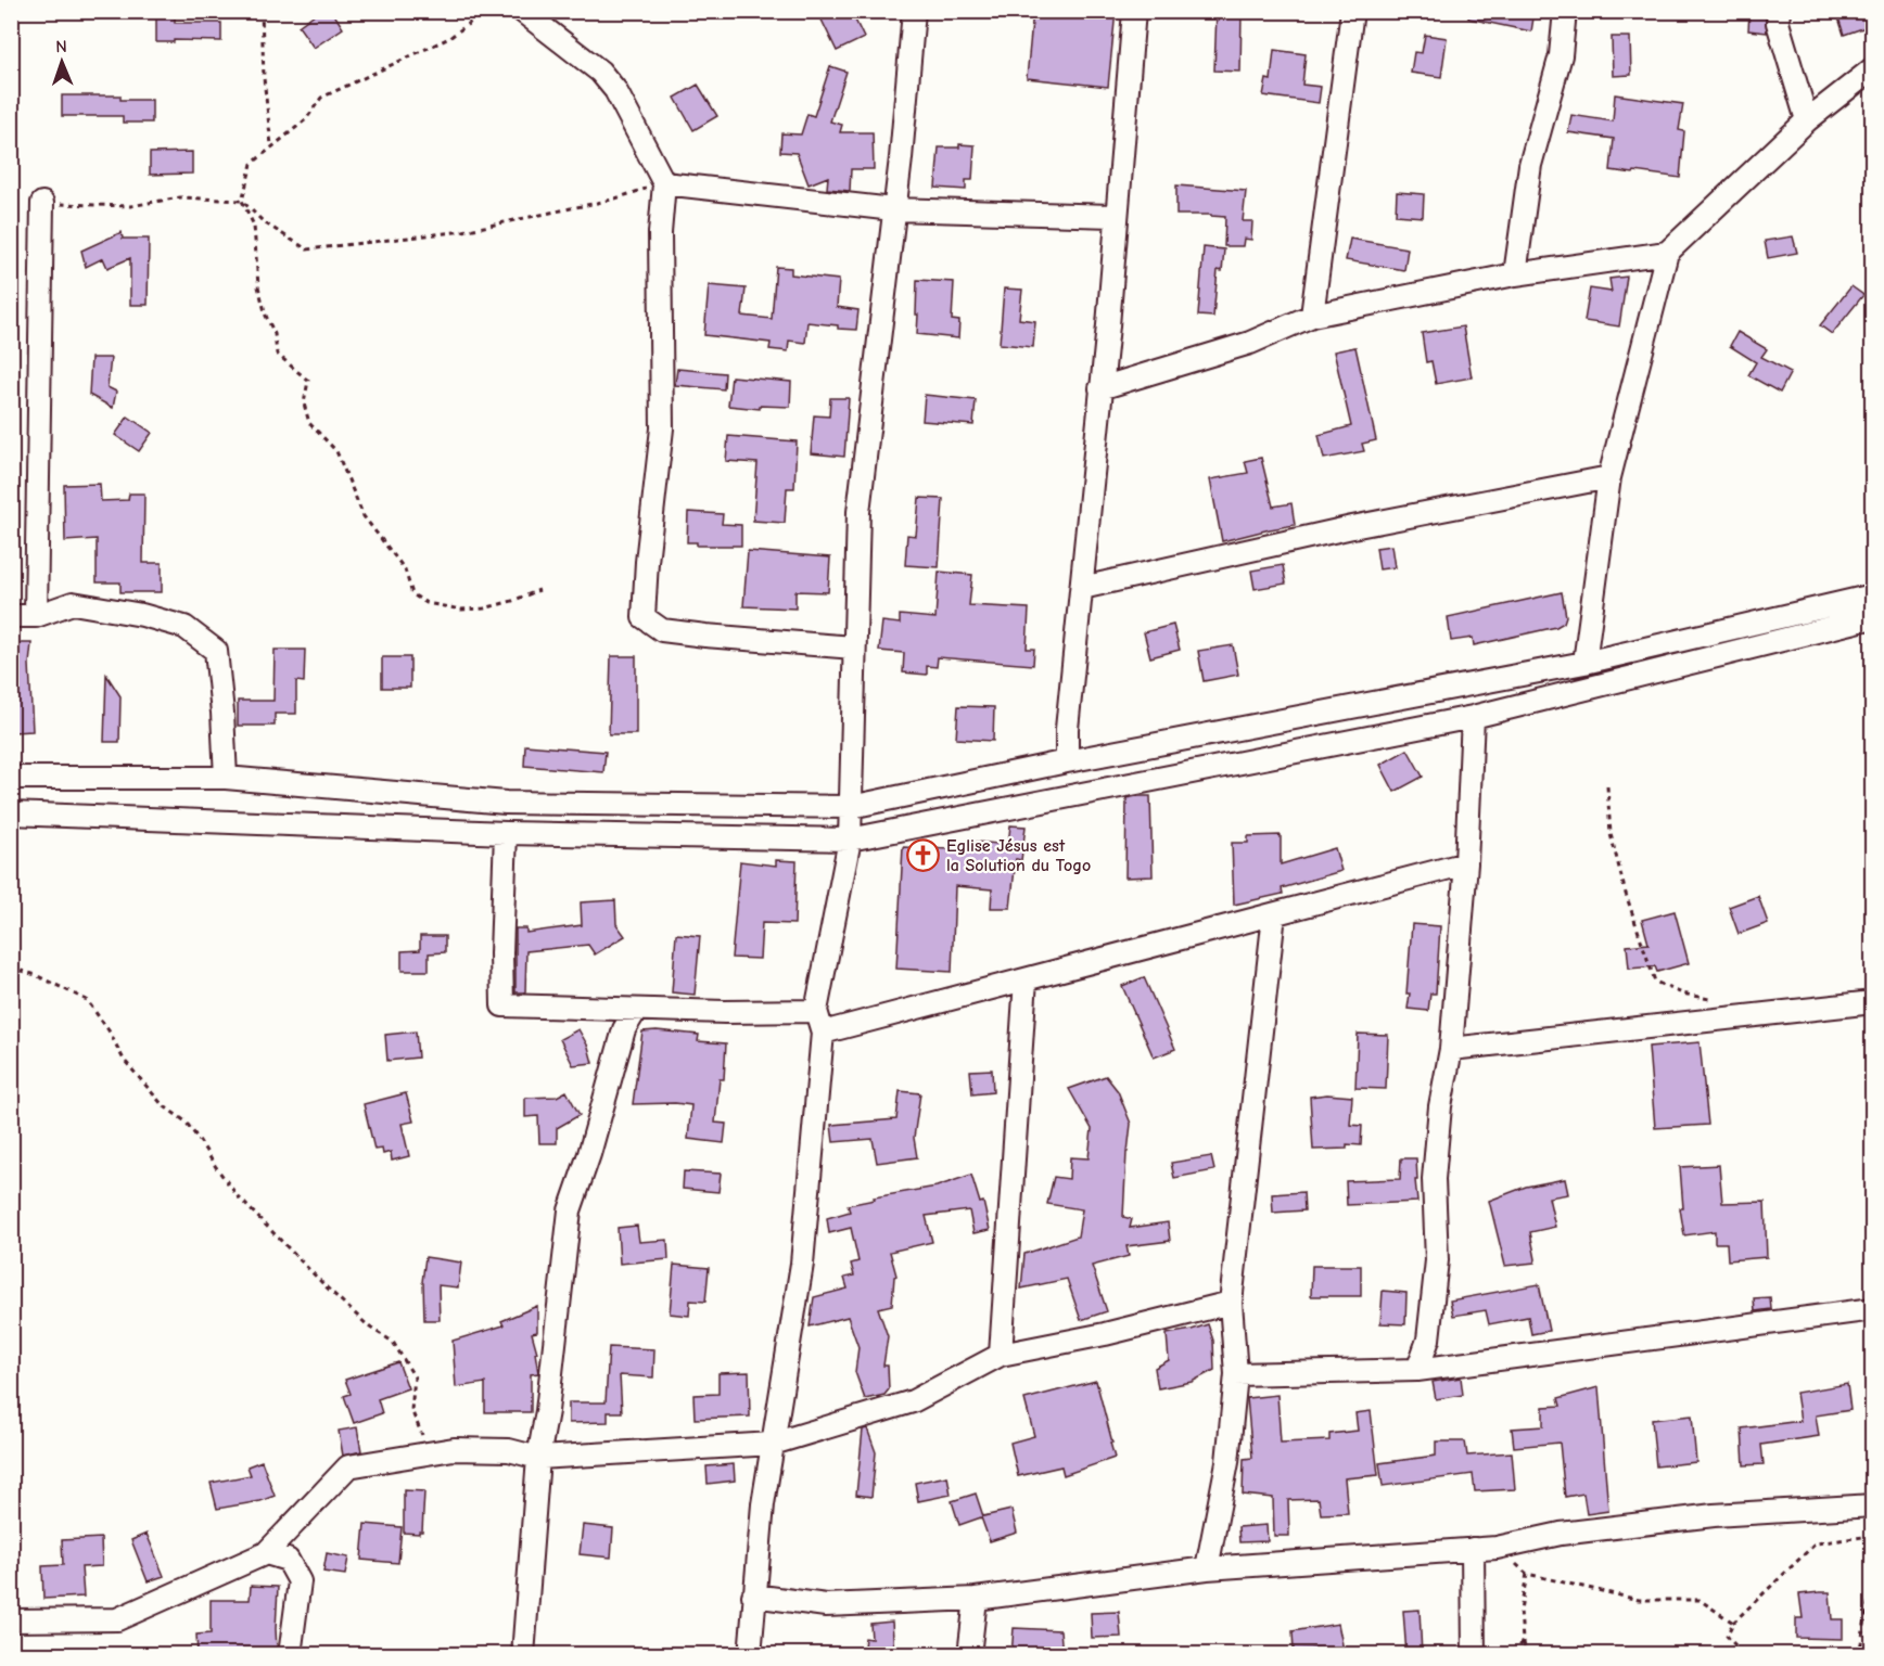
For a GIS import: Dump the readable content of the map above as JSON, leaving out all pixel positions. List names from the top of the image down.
{
  "places": {
    "church": ["Eglise Jésus est la Solution du Togo"]
  },
  "north": "top"
}
